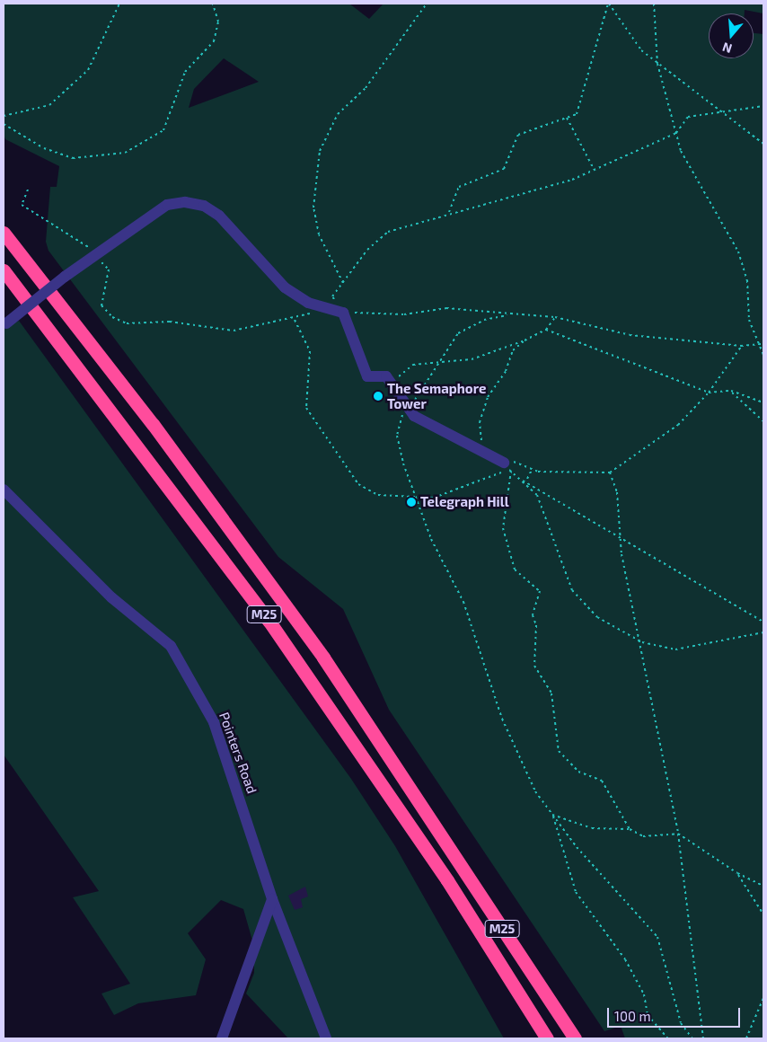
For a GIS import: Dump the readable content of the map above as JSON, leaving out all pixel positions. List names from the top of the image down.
{
  "streets": {
    "highway": ["M25"],
    "street": ["Pointers Road"]
  },
  "places": ["The Semaphore Tower", "Telegraph Hill"],
  "scale_bar": "100 m",
  "north": "bottom"
}
